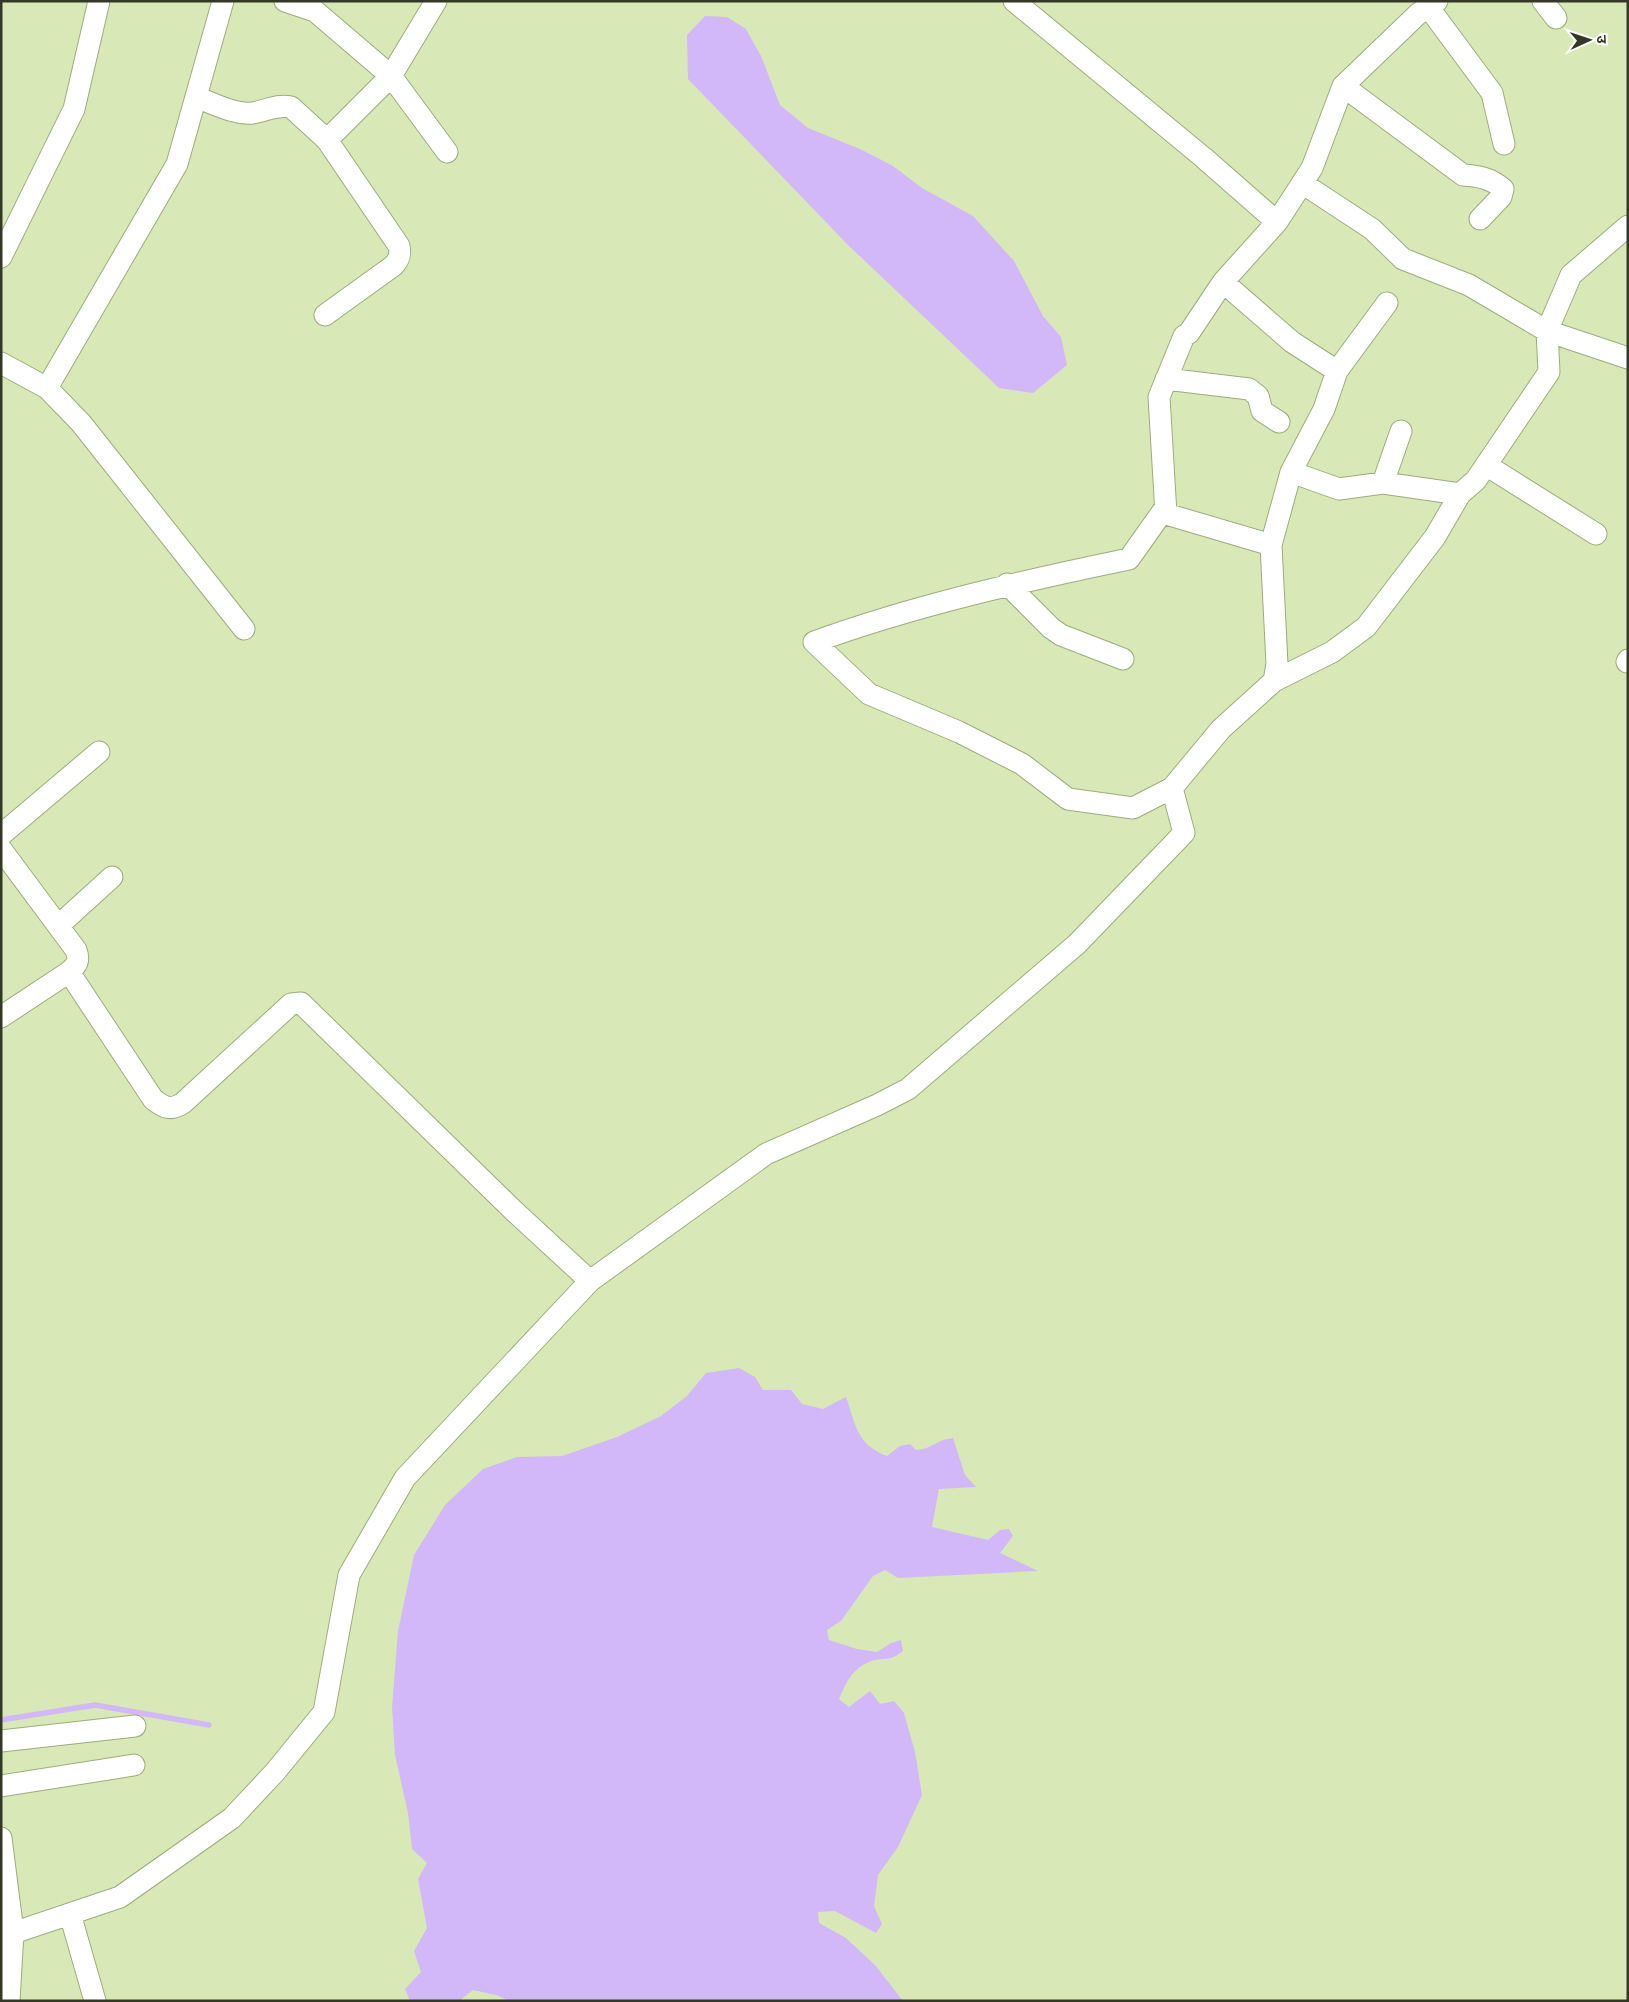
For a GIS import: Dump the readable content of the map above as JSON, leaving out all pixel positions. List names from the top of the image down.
{
  "north": "right"
}
